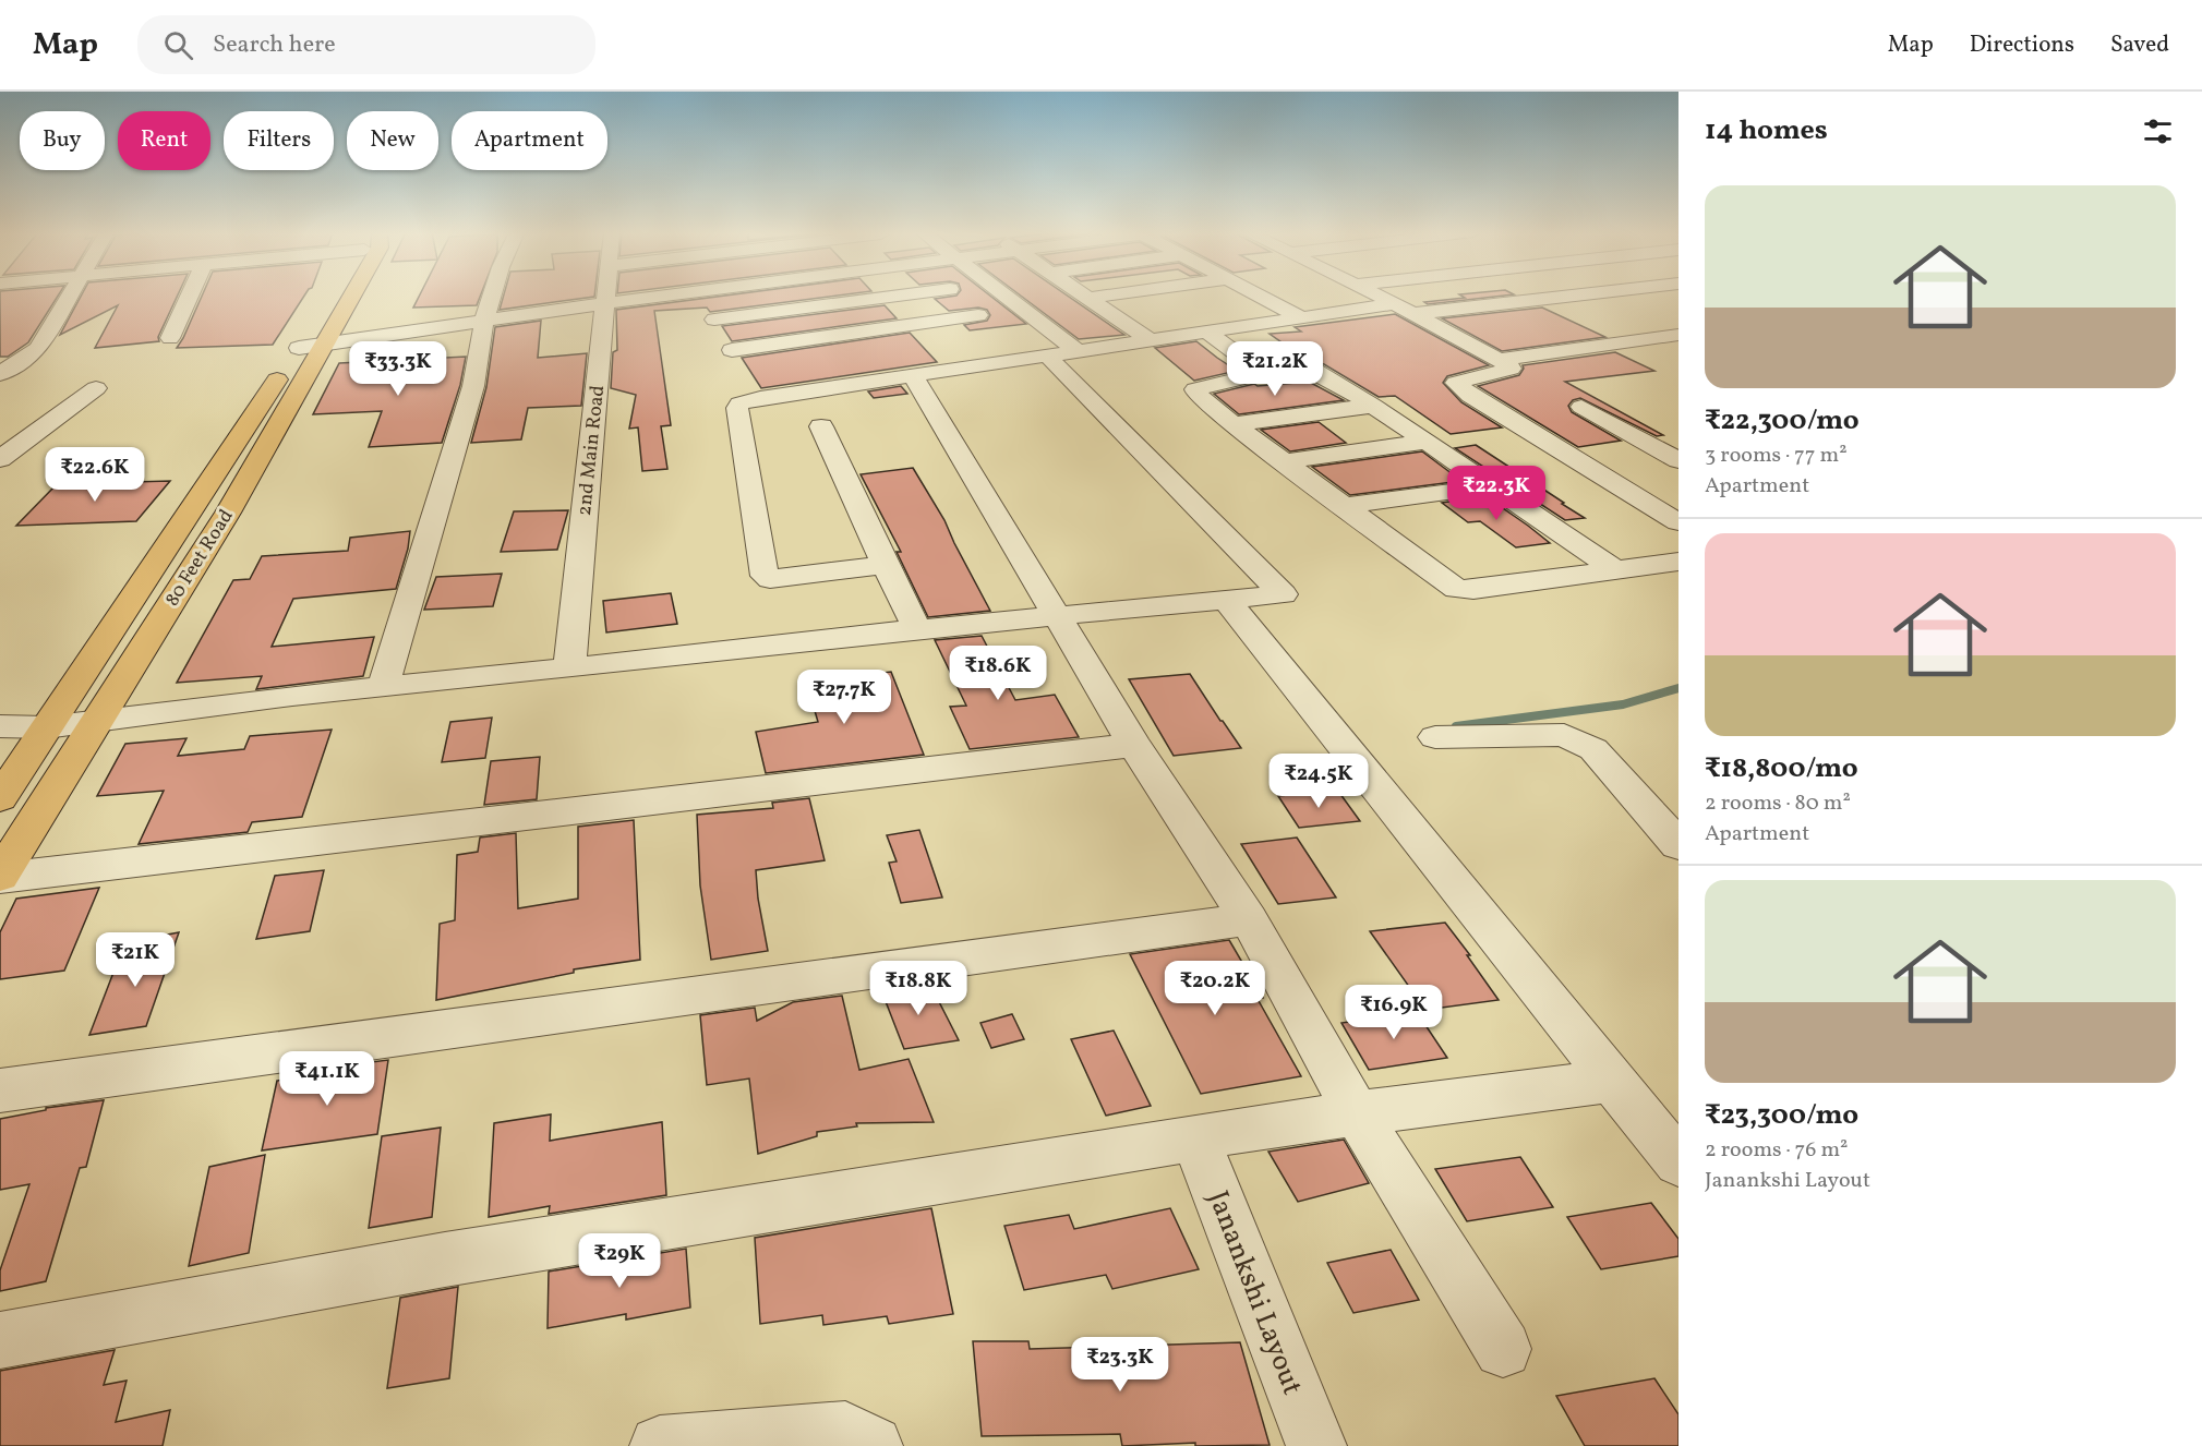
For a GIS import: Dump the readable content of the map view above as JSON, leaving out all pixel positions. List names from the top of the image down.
{
  "streets": {
    "main road": ["80 Feet Road"],
    "street": ["2nd Main Road", "Janankshi Layout"]
  },
  "page": {
    "header": "Map",
    "search": "Search here",
    "nav": ["Map", "Directions", "Saved"],
    "heading": "14 homes",
    "chip": [
      "Buy",
      "Rent",
      "Filters",
      "New",
      "Apartment"
    ],
    "list": [
      {
        "name": "₹22,300/mo",
        "note": "3 rooms · 77 m² · Apartment"
      },
      {
        "name": "₹18,800/mo",
        "note": "2 rooms · 80 m² · Apartment"
      },
      {
        "name": "₹23,300/mo",
        "note": "2 rooms · 76 m² · Janankshi Layout"
      }
    ],
    "price": [
      "₹33.3K",
      "₹21.2K",
      "₹22.6K",
      "₹22.3K",
      "₹18.6K",
      "₹27.7K",
      "₹24.5K",
      "₹21K",
      "₹18.8K",
      "₹20.2K",
      "₹16.9K",
      "₹41.1K",
      "₹29K",
      "₹23.3K"
    ]
  }
}
